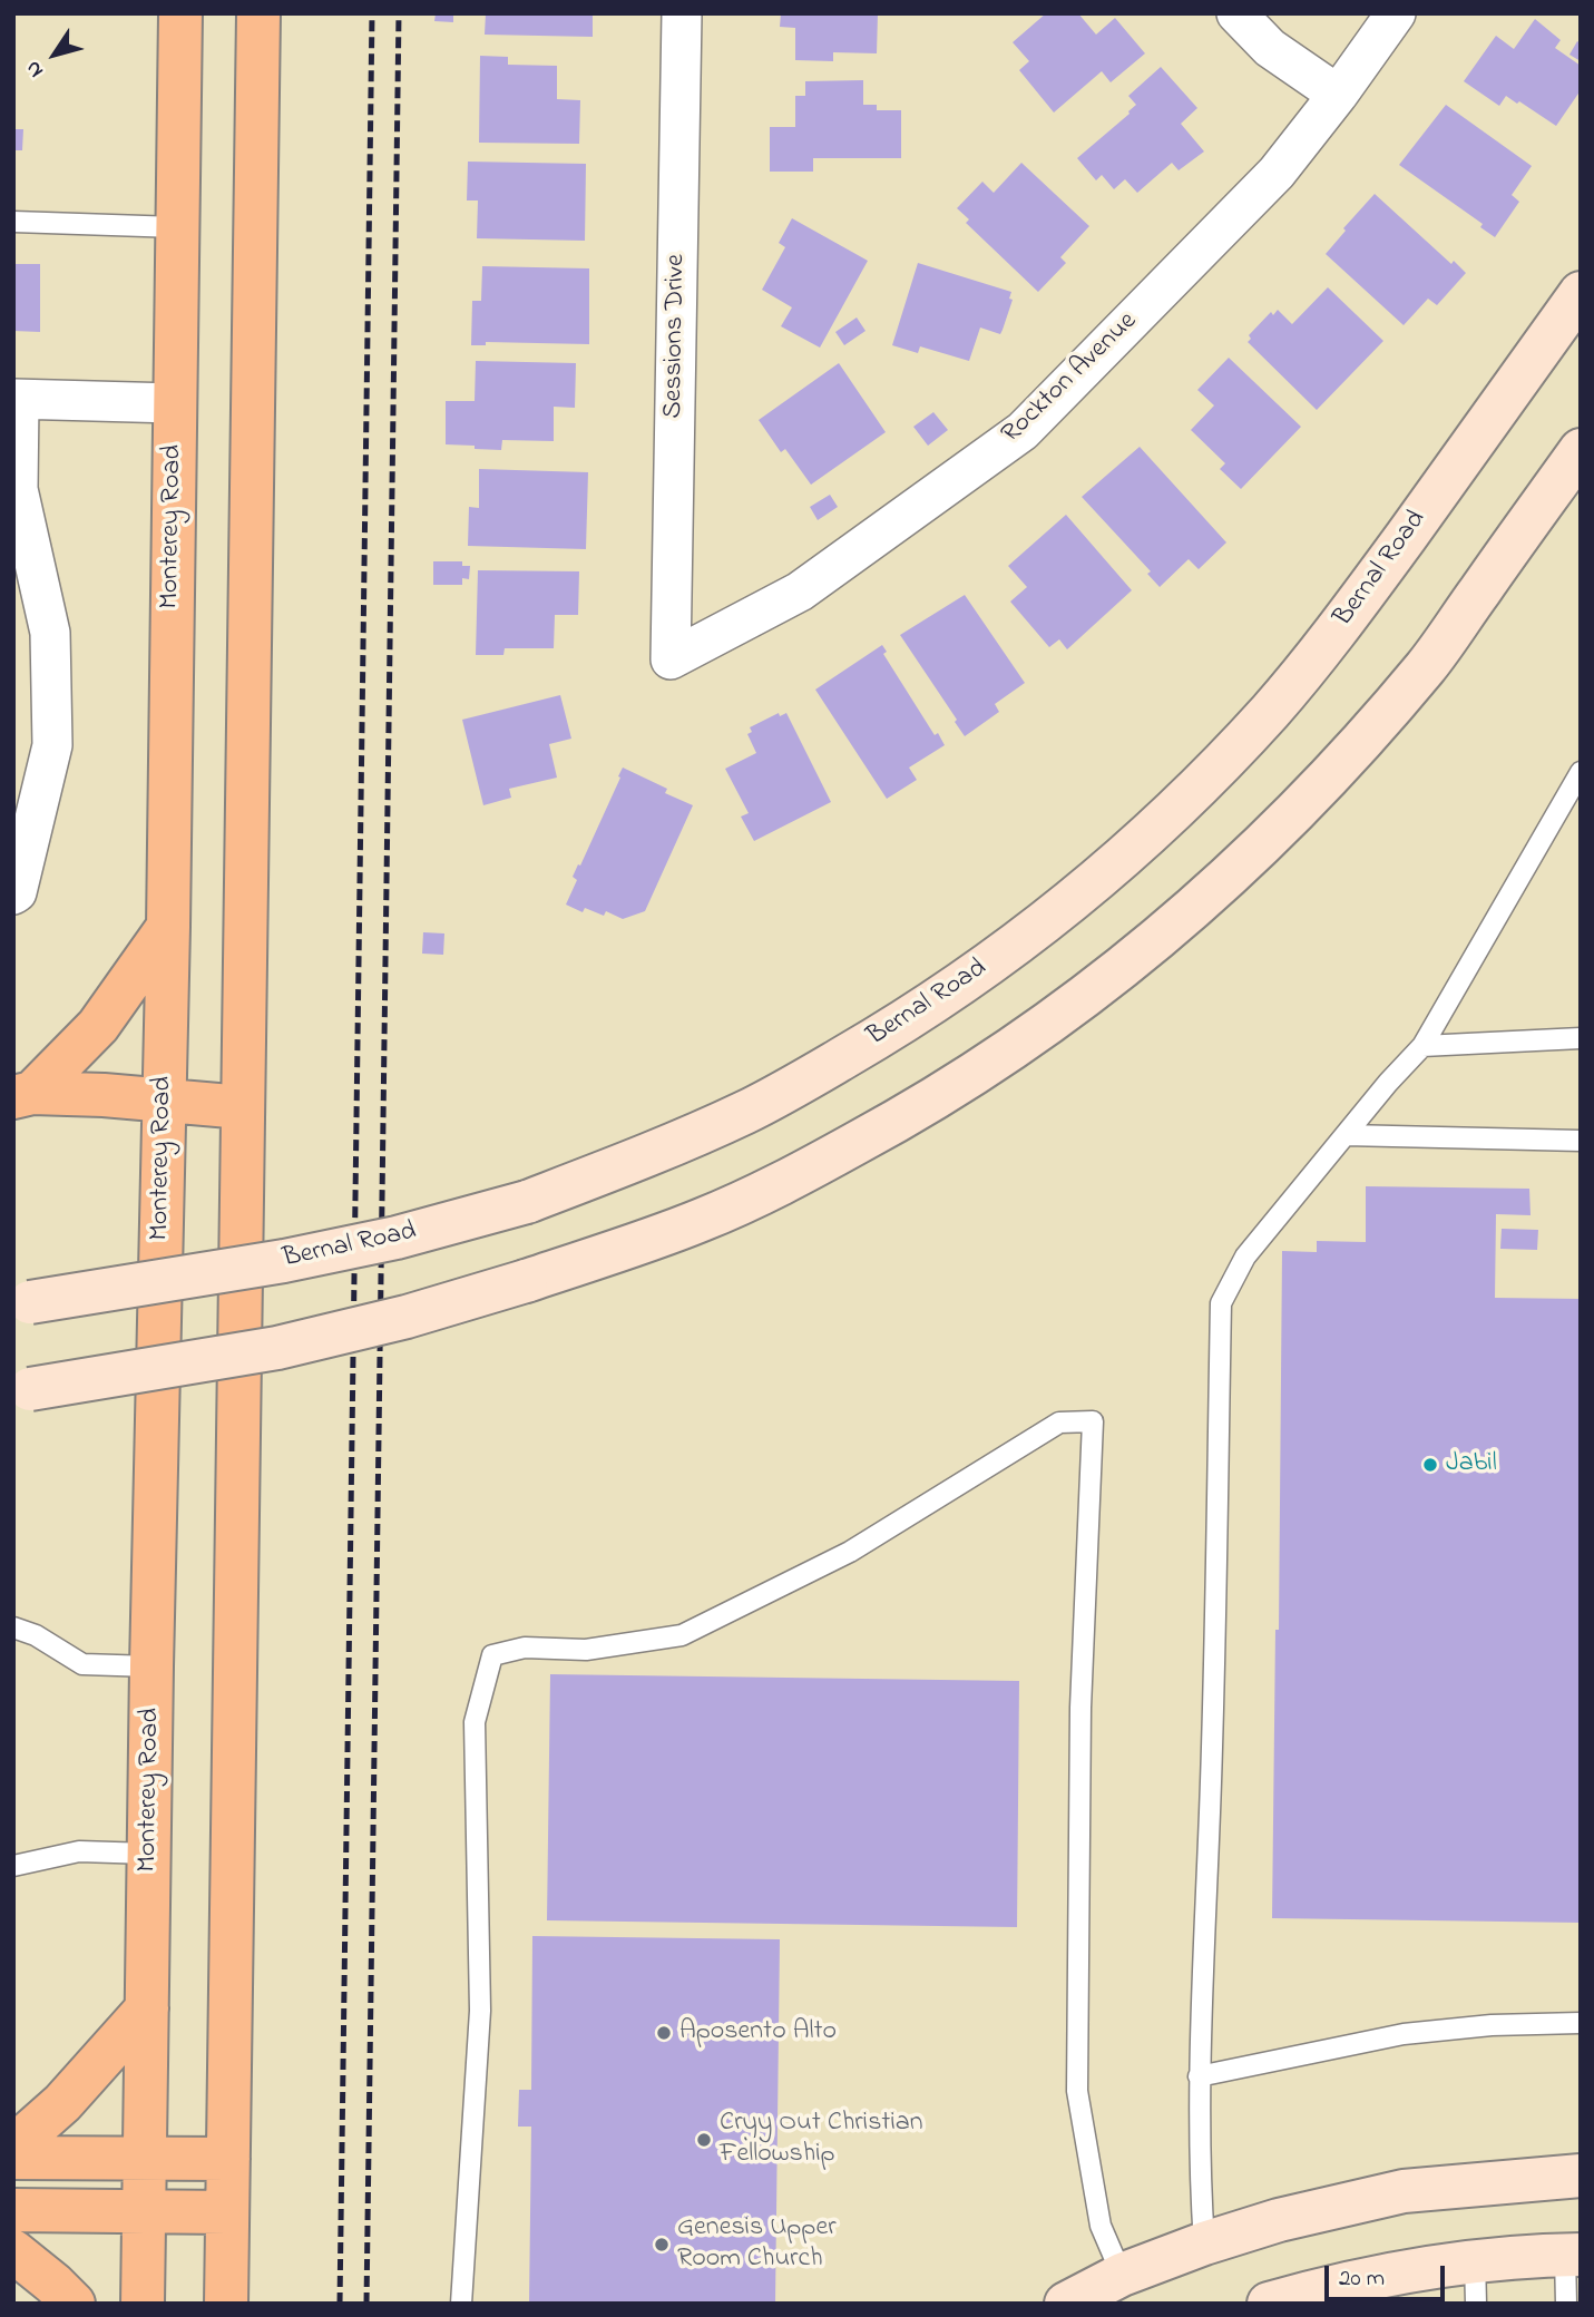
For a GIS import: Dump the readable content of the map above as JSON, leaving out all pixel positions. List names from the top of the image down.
{
  "streets": {
    "main road": ["Monterey Road", "Bernal Road"],
    "street": ["Sessions Drive", "Rockton Avenue"]
  },
  "crossings": [
    ["Sessions Drive", "Rockton Avenue"]
  ],
  "places": [
    "Jabil",
    "Aposento Alto",
    "Cryy Out Christian Fellowship",
    "Genesis Upper Room Church"
  ],
  "scale_bar": "20 m",
  "north": "bottom left"
}
